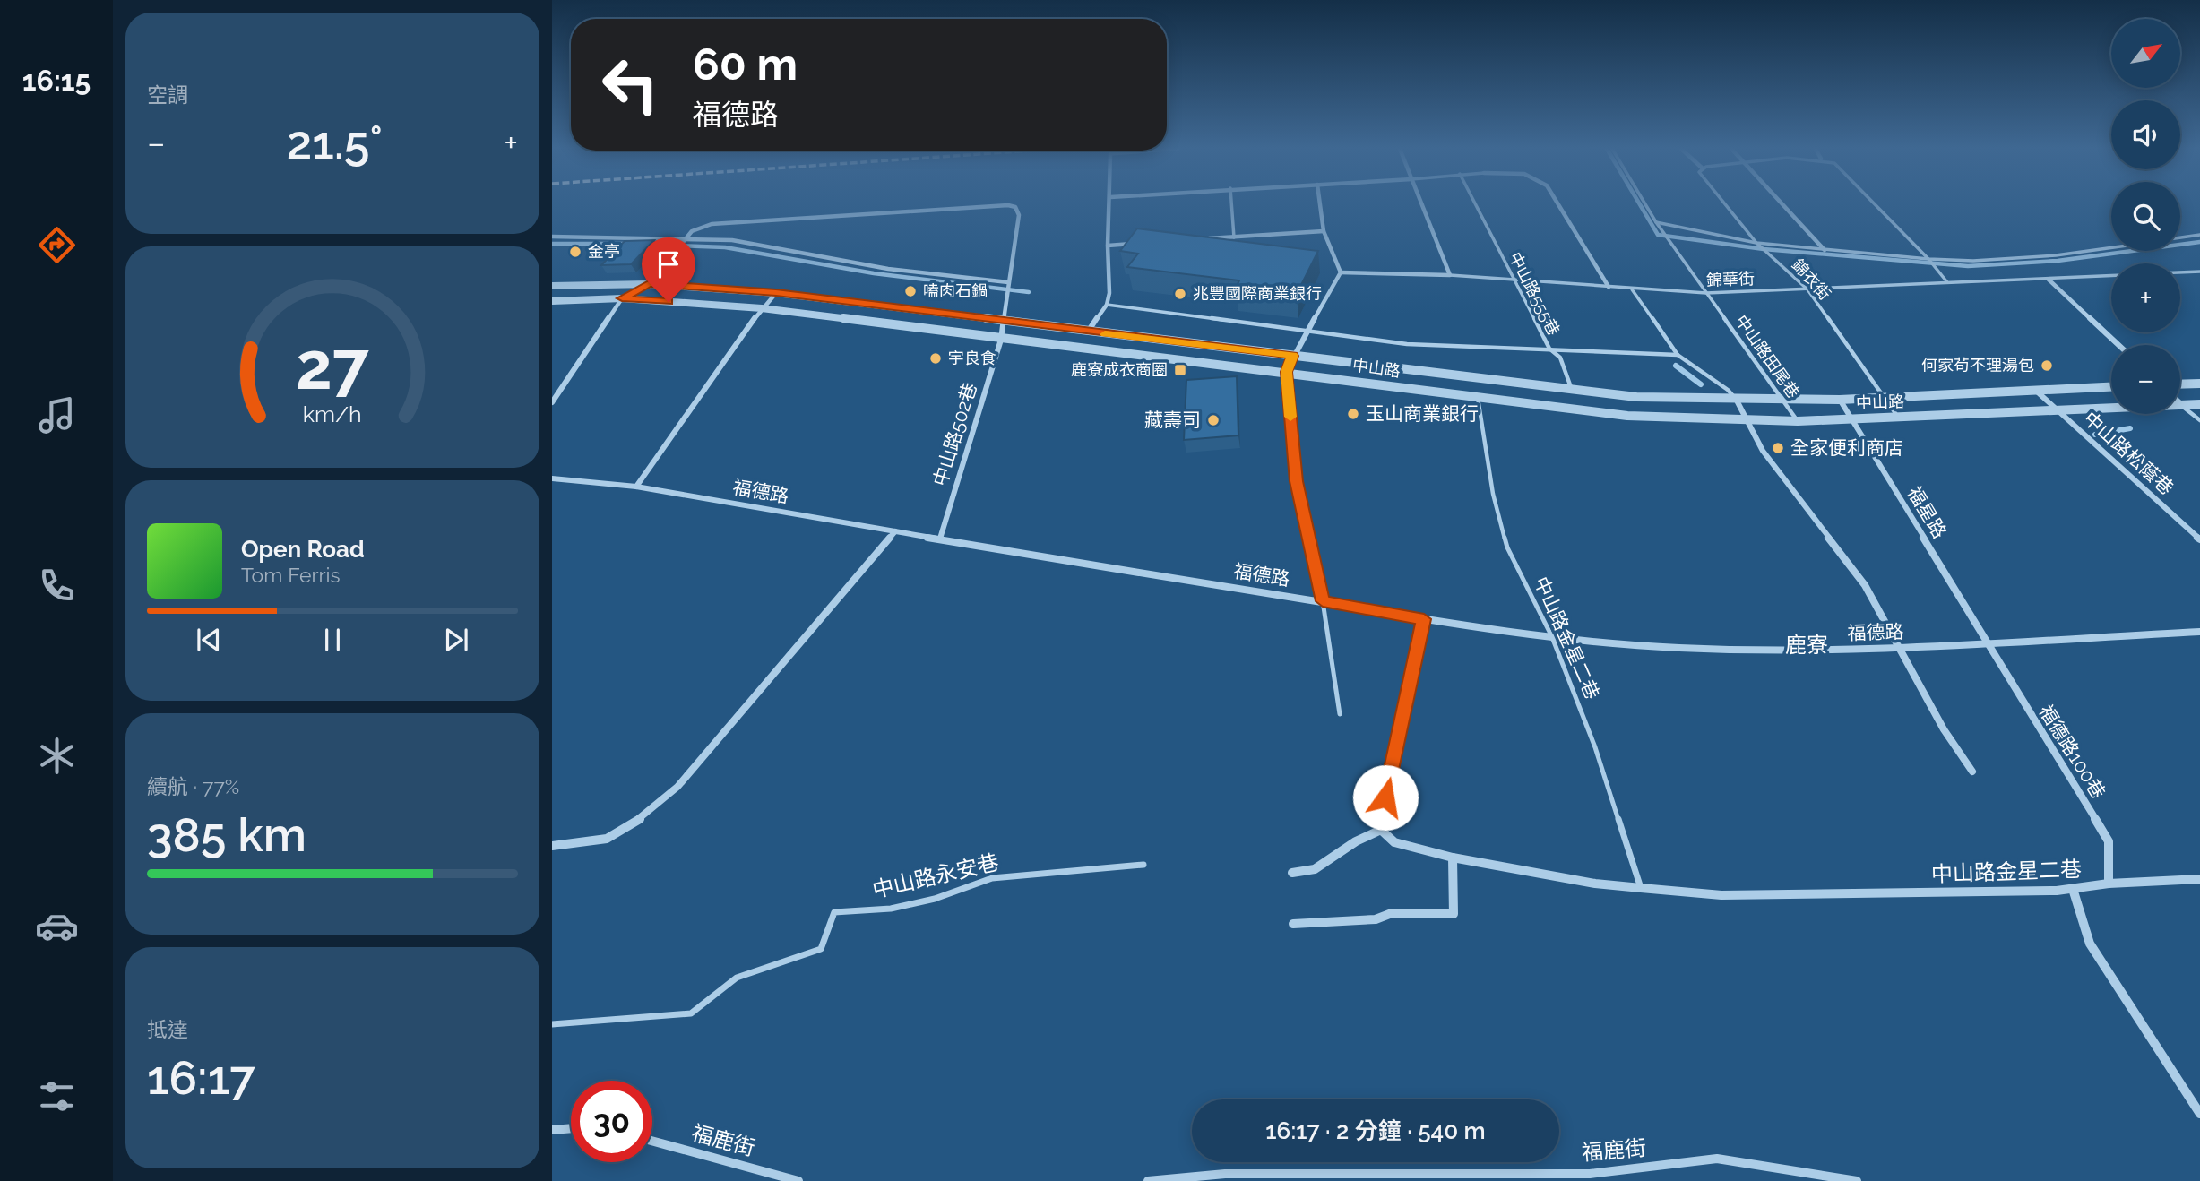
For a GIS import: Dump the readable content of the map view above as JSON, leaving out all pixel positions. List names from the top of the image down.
{
  "streets": {
    "street": [
      "錦華街",
      "錦衣街",
      "中山路",
      "中山路502巷",
      "中山路松蔭巷",
      "福德路",
      "福星路",
      "中山路金星二巷",
      "福德路100巷",
      "福鹿街"
    ],
    "lane": ["中山路555巷", "中山路田尾巷", "中山路永安巷"]
  },
  "crossings": [
    ["錦華街", "錦衣街"],
    ["錦華街", "中山路555巷"],
    ["錦華街", "中山路田尾巷"],
    ["錦衣街", "中山路"],
    ["中山路555巷", "中山路"],
    ["中山路田尾巷", "中山路"],
    ["中山路", "中山路502巷"],
    ["中山路", "中山路松蔭巷"],
    ["中山路", "福星路"],
    ["中山路", "中山路金星二巷"],
    ["中山路502巷", "福德路"],
    ["福德路", "福星路"],
    ["福德路", "中山路金星二巷"],
    ["福德路", "福德路100巷"],
    ["福星路", "福德路100巷"],
    ["中山路金星二巷", "福德路100巷"]
  ],
  "districts": ["鹿寮"],
  "places": {
    "other": [
      "金亭",
      "嗑肉石鍋",
      "兆豐國際商業銀行",
      "宇良食",
      "何家茍不理湯包",
      "玉山商業銀行",
      "藏壽司",
      "全家便利商店"
    ],
    "transit": ["鹿寮成衣商圈"]
  },
  "north": "top right",
  "page": {
    "tabs": "16:15",
    "tile": [
      "空調",
      ["續航 · 77%", "385 km"],
      ["抵達", "16:17"]
    ],
    "map_buttons": ["+", "−"],
    "turn": ["60 m", "福德路"],
    "heat": ["−", "21.5°", "+"],
    "song": ["Open Road", "Tom Ferris"],
    "limit": "30",
    "trip": "16:17 · 2 分鐘 · 540 m",
    "gauge": ["27", "km/h"]
  }
}
